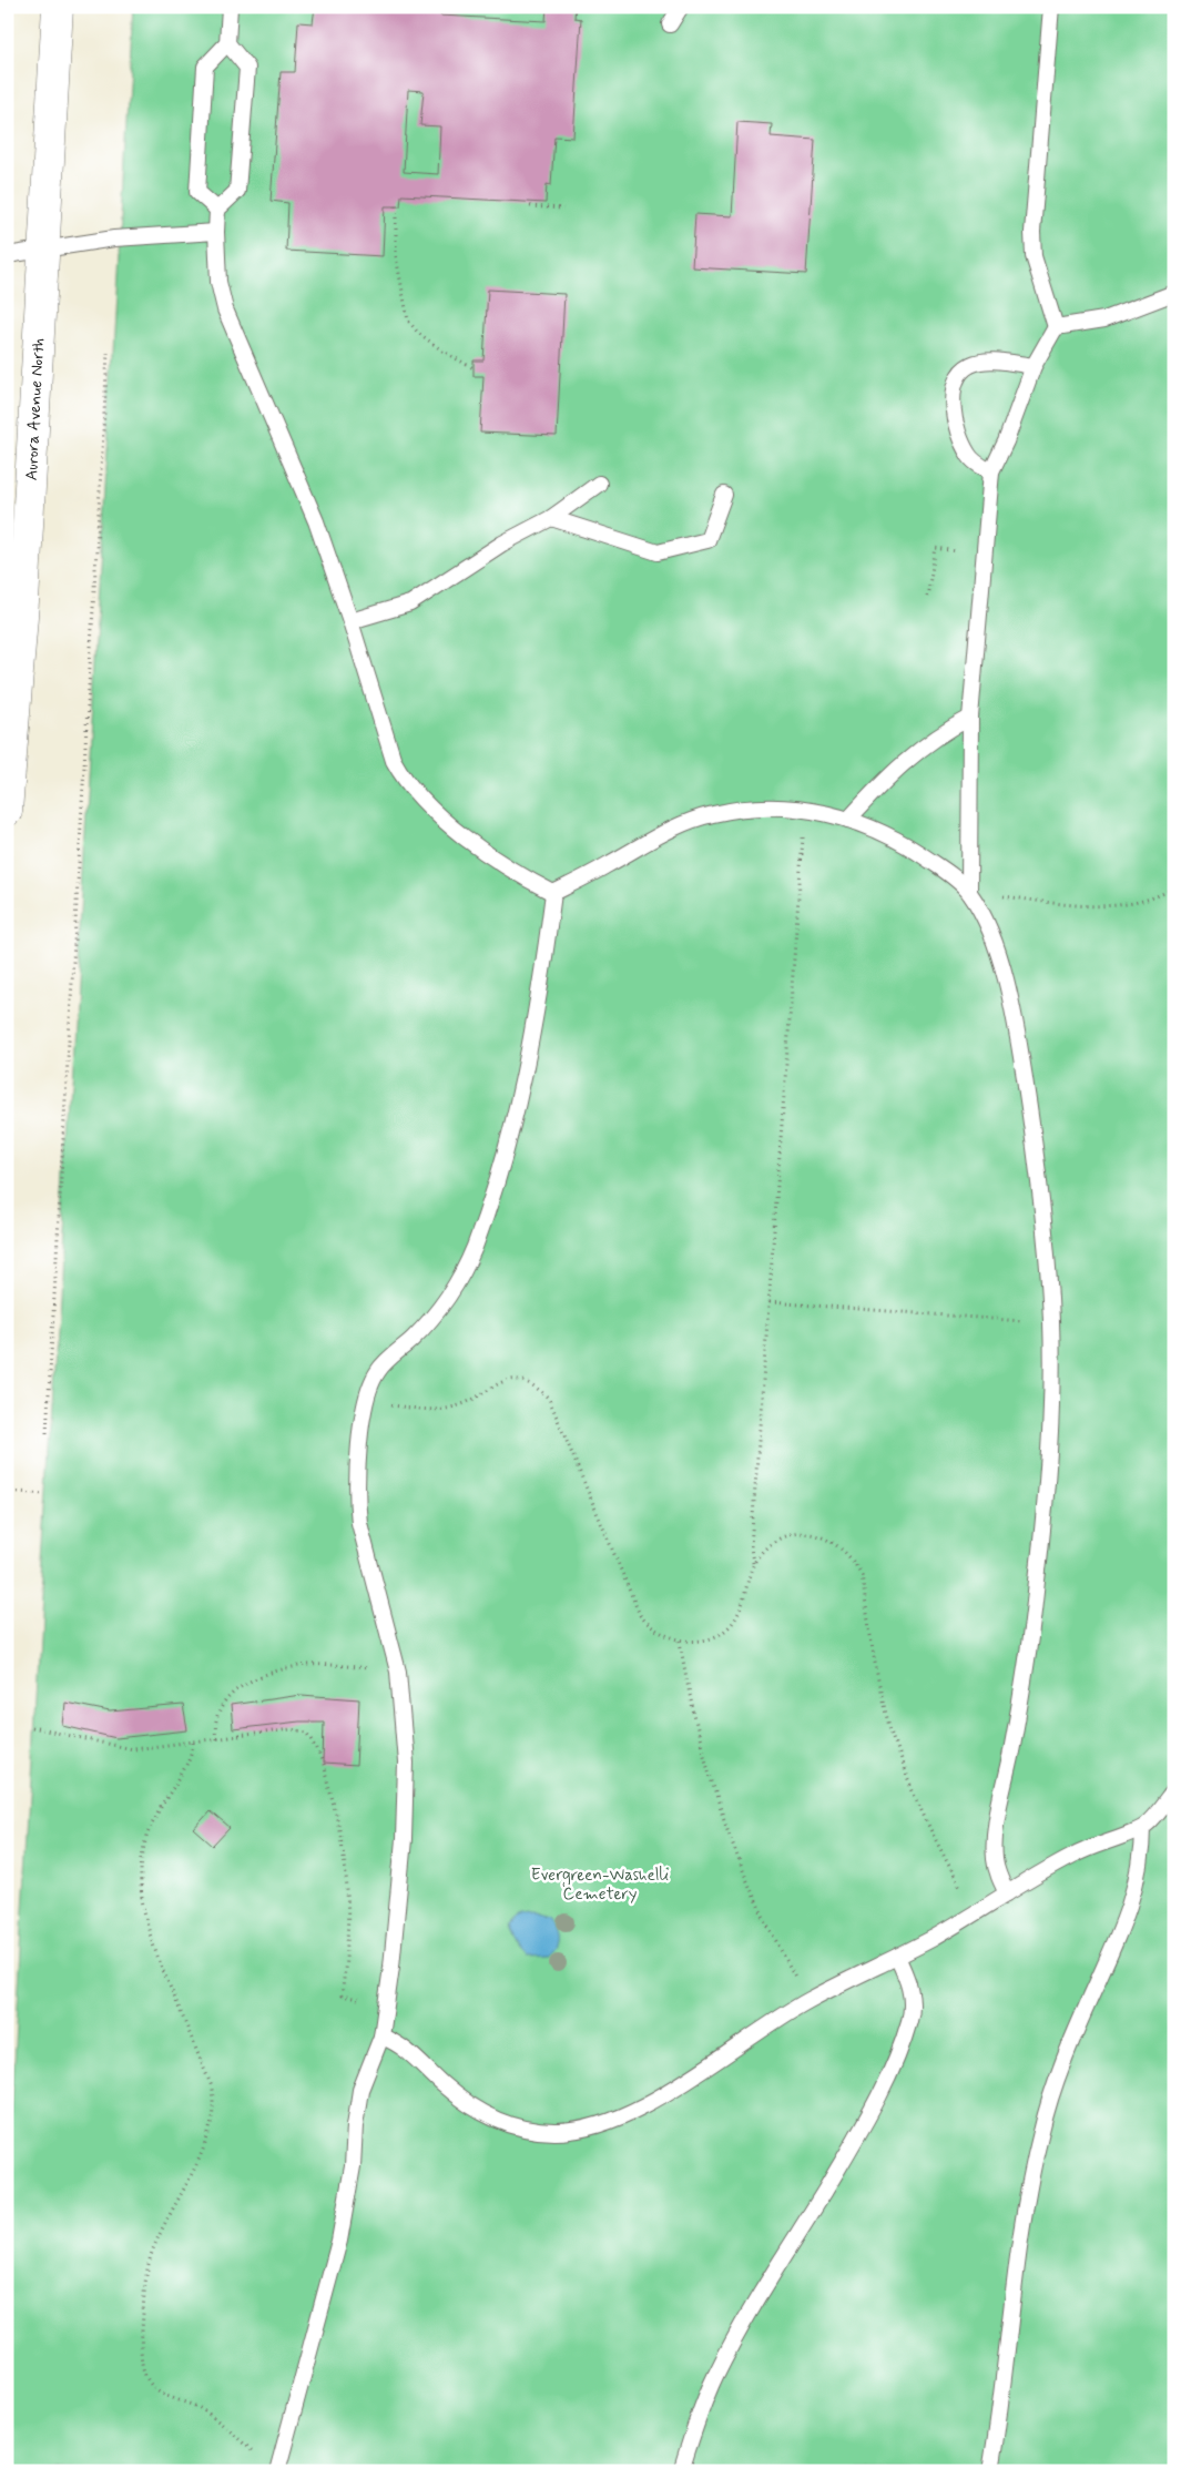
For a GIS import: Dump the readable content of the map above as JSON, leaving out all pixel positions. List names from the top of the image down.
{
  "streets": {
    "highway": ["Aurora Avenue North"]
  },
  "parks": ["Evergreen-Washelli Cemetery"]
}
